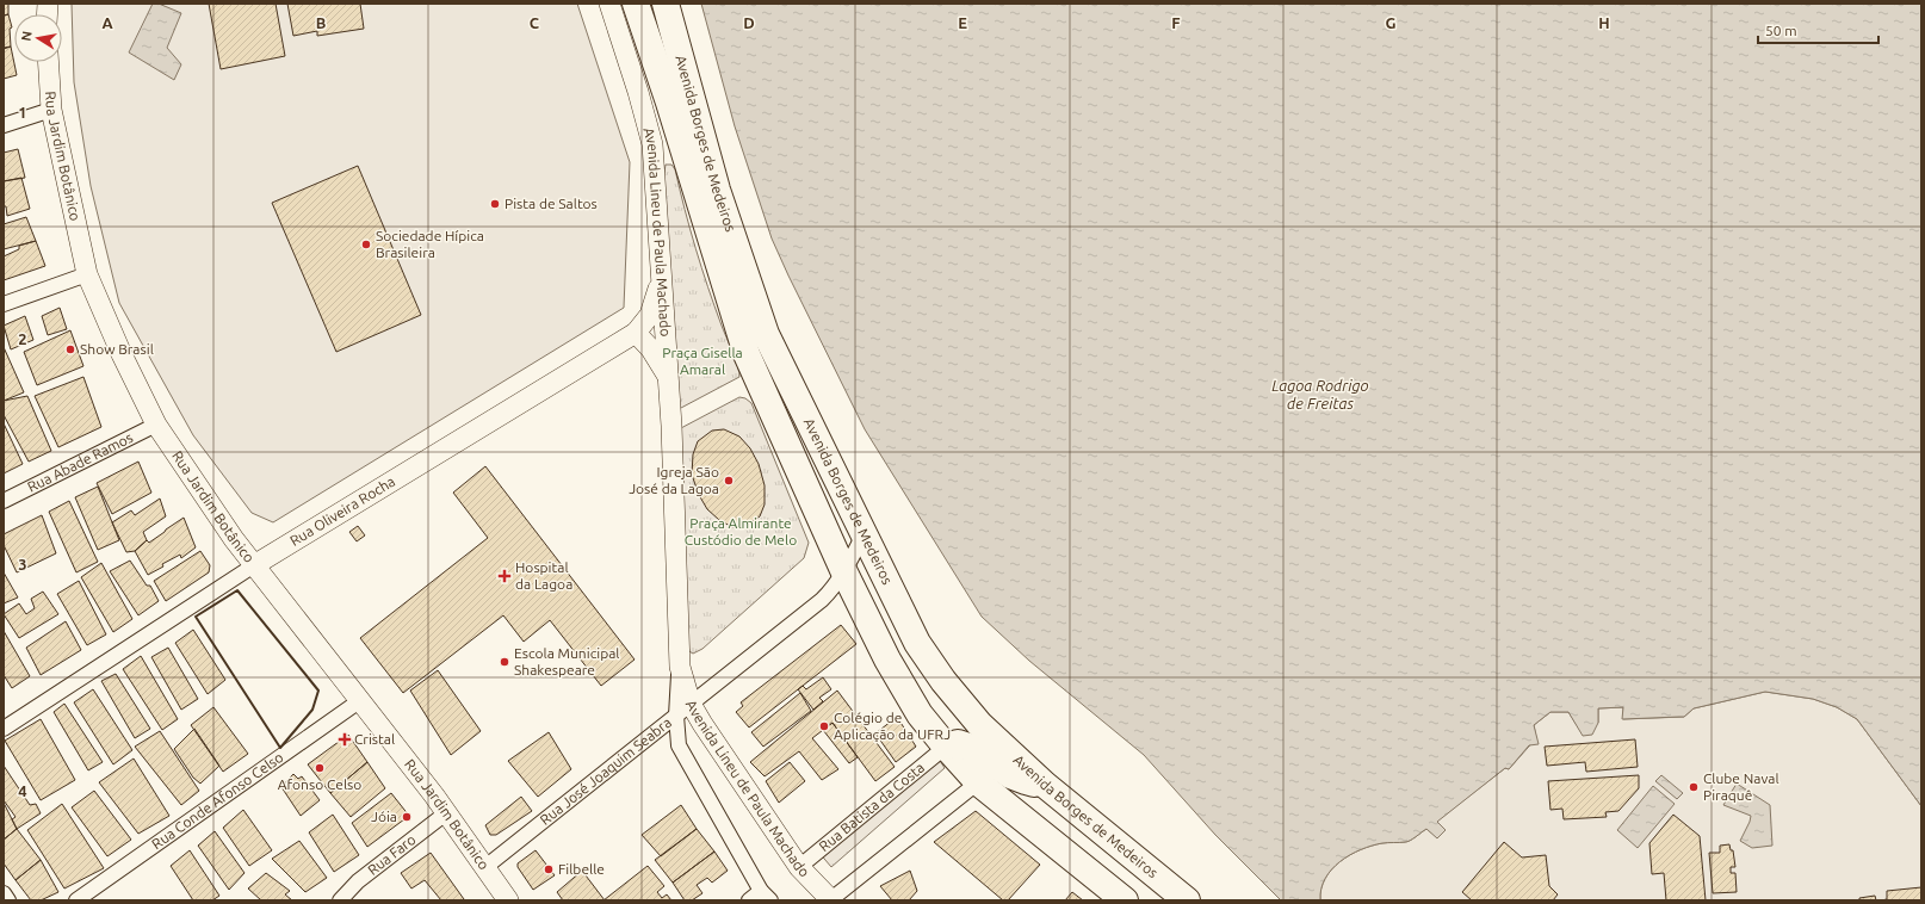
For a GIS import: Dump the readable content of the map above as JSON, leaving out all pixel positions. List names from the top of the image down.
{
  "streets": {
    "highway": ["Avenida Borges de Medeiros"],
    "street": [
      "Rua Jardim Botânico",
      "Avenida Lineu de Paula Machado",
      "Rua Abade Ramos",
      "Rua Oliveira Rocha",
      "Rua José Joaquim Seabra",
      "Rua Conde Afonso Celso",
      "Rua Batista da Costa",
      "Rua Faro"
    ]
  },
  "crossings": [
    ["Avenida Borges de Medeiros", "Rua José Joaquim Seabra"],
    ["Avenida Borges de Medeiros", "Rua Batista da Costa"],
    ["Rua Jardim Botânico", "Rua Abade Ramos"],
    ["Rua Jardim Botânico", "Rua Oliveira Rocha"],
    ["Rua Jardim Botânico", "Rua José Joaquim Seabra"],
    ["Rua Jardim Botânico", "Rua Conde Afonso Celso"],
    ["Rua Jardim Botânico", "Rua Faro"],
    ["Avenida Lineu de Paula Machado", "Rua Oliveira Rocha"],
    ["Avenida Lineu de Paula Machado", "Rua José Joaquim Seabra"],
    ["Avenida Lineu de Paula Machado", "Rua Batista da Costa"]
  ],
  "water": ["Lagoa Rodrigo de Freitas"],
  "parks": ["Praça Gisella Amaral", "Praça Almirante Custódio de Melo"],
  "places": {
    "other": [
      "Pista de Saltos",
      "Sociedade Hípica Brasileira",
      "Show Brasil",
      "Igreja São José da Lagoa",
      "Escola Municipal Shakespeare",
      "Colégio de Aplicação da UFRJ",
      "Afonso Celso",
      "Clube Naval Piraquê",
      "Jóia",
      "Filbelle"
    ],
    "health": ["Hospital da Lagoa", "Cristal"]
  },
  "scale_bar": "50 m",
  "north": "left",
  "grid": {
    "columns": [
      "A",
      "B",
      "C",
      "D",
      "E",
      "F",
      "G",
      "H"
    ],
    "rows": [
      "1",
      "2",
      "3",
      "4"
    ]
  }
}
